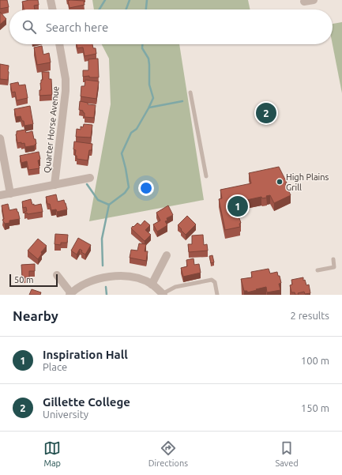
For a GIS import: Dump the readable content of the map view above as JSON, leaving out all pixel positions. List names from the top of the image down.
{
  "streets": {
    "street": ["Quarter Horse Avenue"]
  },
  "places": ["High Plains Grill"],
  "scale_bar": "50 m",
  "page": {
    "search": "Search here",
    "pins": ["2", "1"],
    "scale": "50 m",
    "heading": ["Nearby", "2 results"],
    "list": [
      {
        "mark": "1",
        "name": "Inspiration Hall",
        "note": "Place",
        "value": "100 m"
      },
      {
        "mark": "2",
        "name": "Gillette College",
        "note": "University",
        "value": "150 m"
      }
    ],
    "nav": ["Map", "Directions", "Saved"]
  }
}
